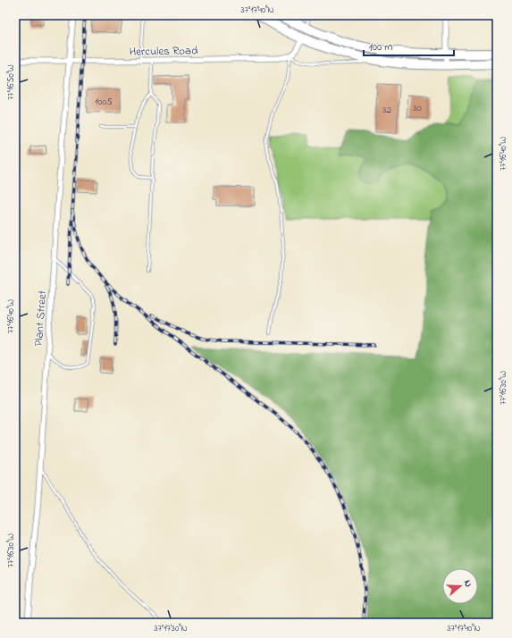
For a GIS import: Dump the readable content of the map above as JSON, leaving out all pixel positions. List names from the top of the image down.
{
  "streets": {
    "street": ["Hercules Road", "Plant Street"]
  },
  "crossings": [
    ["Hercules Road", "Plant Street"]
  ],
  "house_numbers": ["1005", "30", "32"],
  "scale_bar": "100 m",
  "north": "right",
  "coordinates": [
    "37°17'40\"N",
    "77°16'50\"W",
    "77°16'40\"W",
    "77°16'30\"W",
    "37°17'30\"N"
  ]
}
